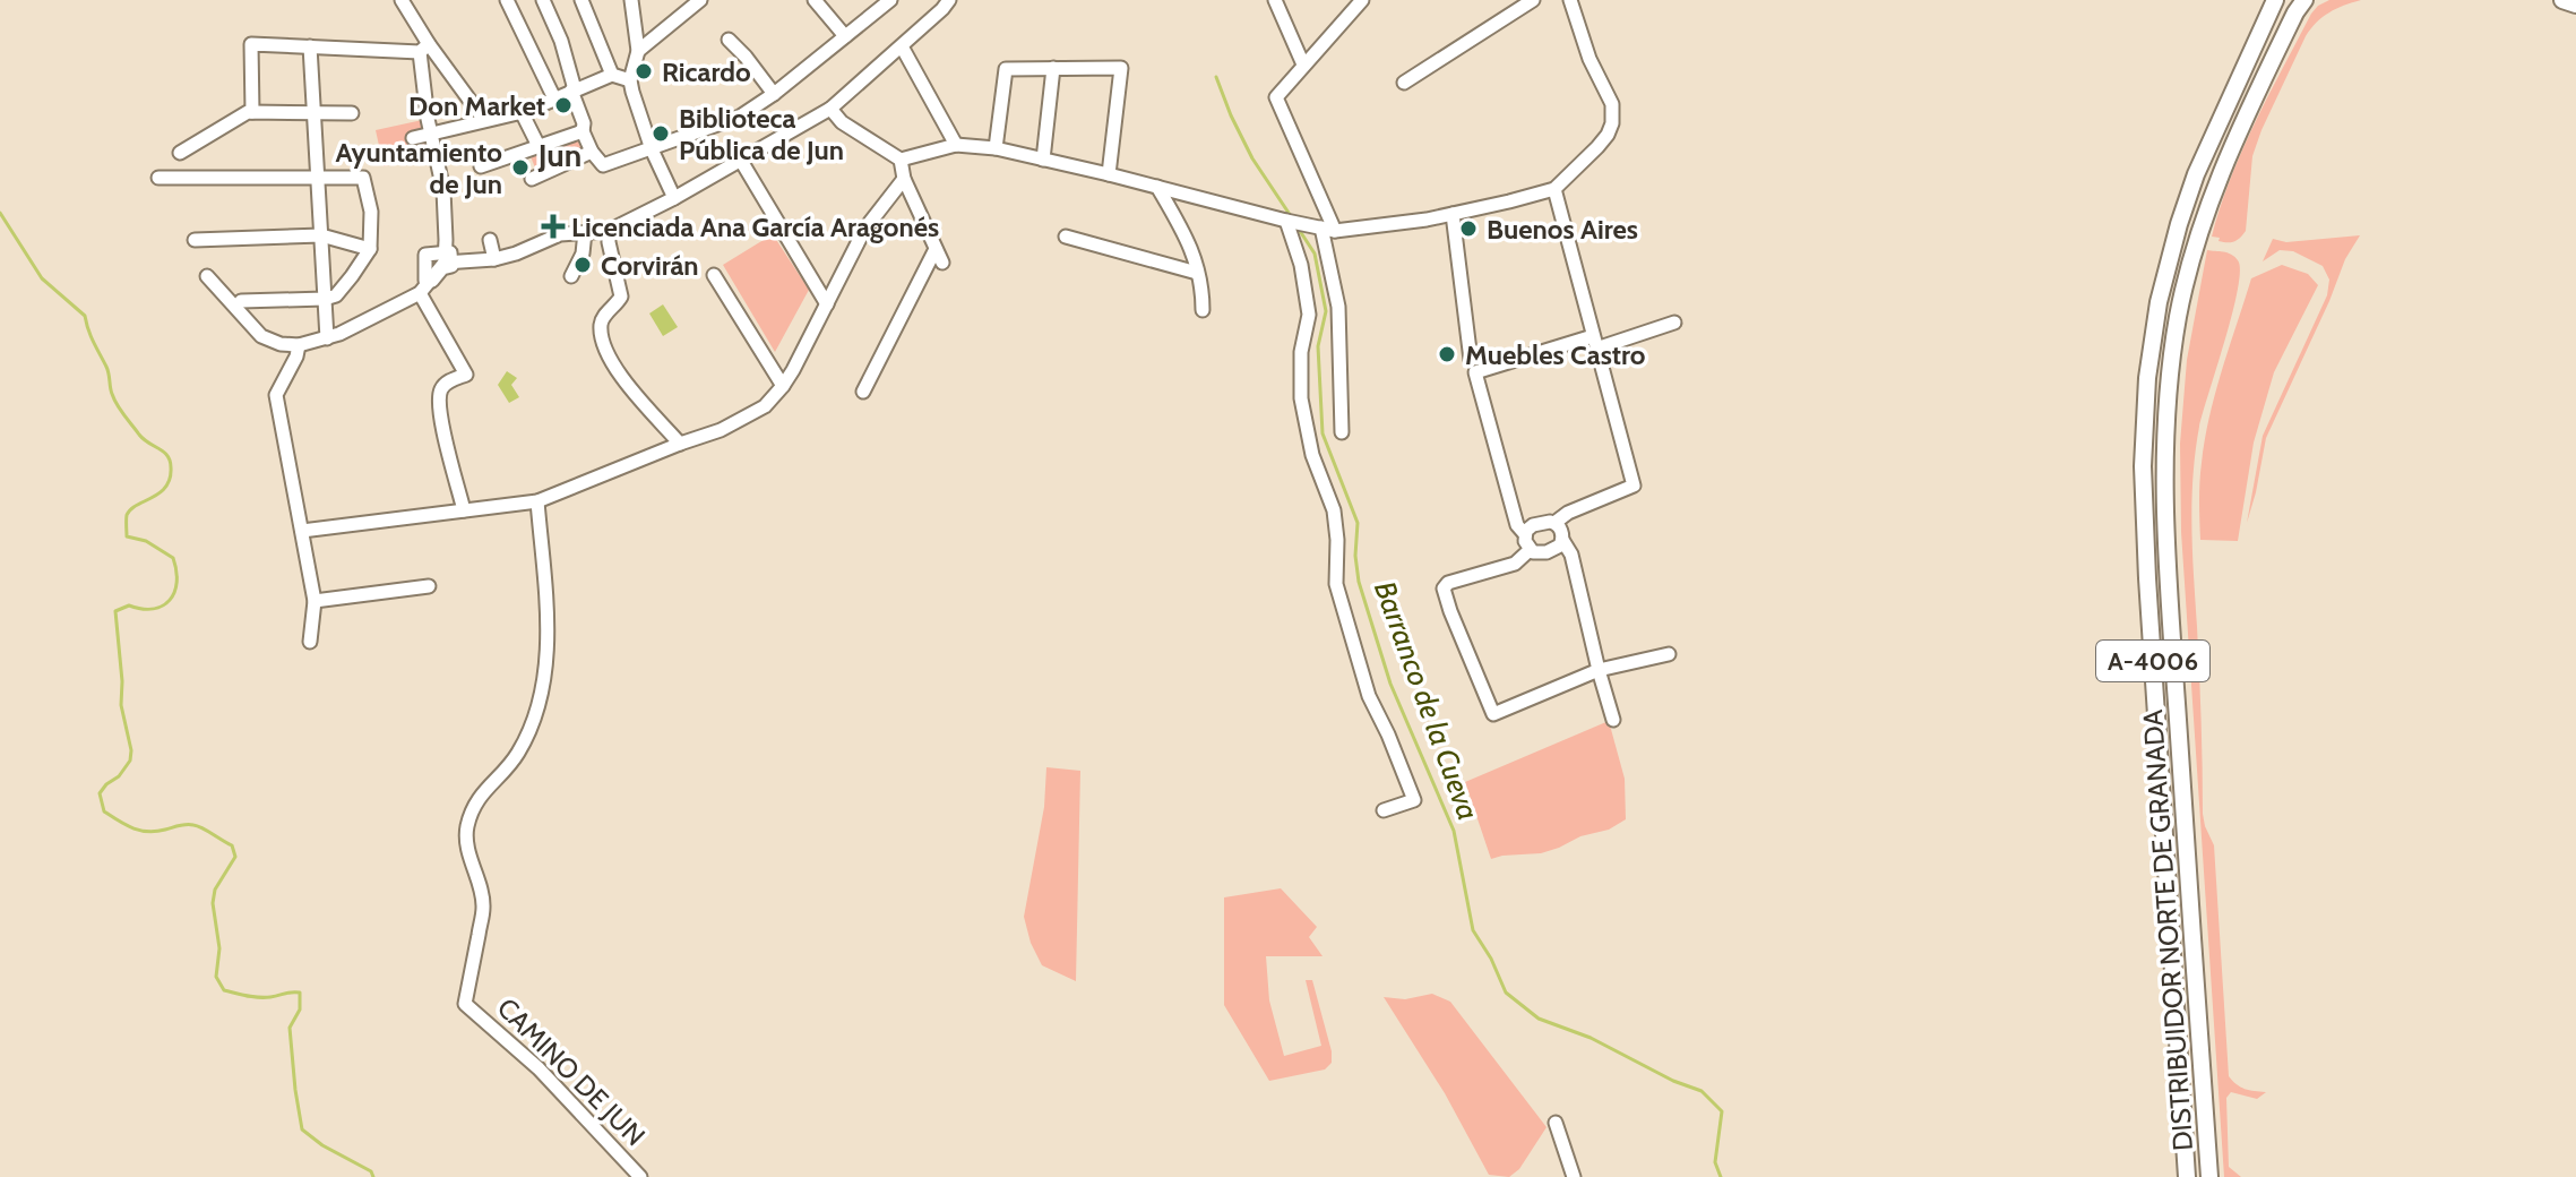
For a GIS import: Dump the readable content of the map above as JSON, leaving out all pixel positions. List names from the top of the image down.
{
  "streets": {
    "main road": ["A-4006", "DISTRIBUIDOR NORTE DE GRANADA"],
    "street": ["CAMINO DE JUN"]
  },
  "districts": ["Jun"],
  "water": ["Barranco de la Cueva"],
  "places": {
    "other": [
      "Ricardo",
      "Don Market",
      "Biblioteca Pública de Jun",
      "Ayuntamiento de Jun",
      "Buenos Aires",
      "Corvirán",
      "Muebles Castro"
    ],
    "health": ["Licenciada Ana García Aragonés"]
  }
}
